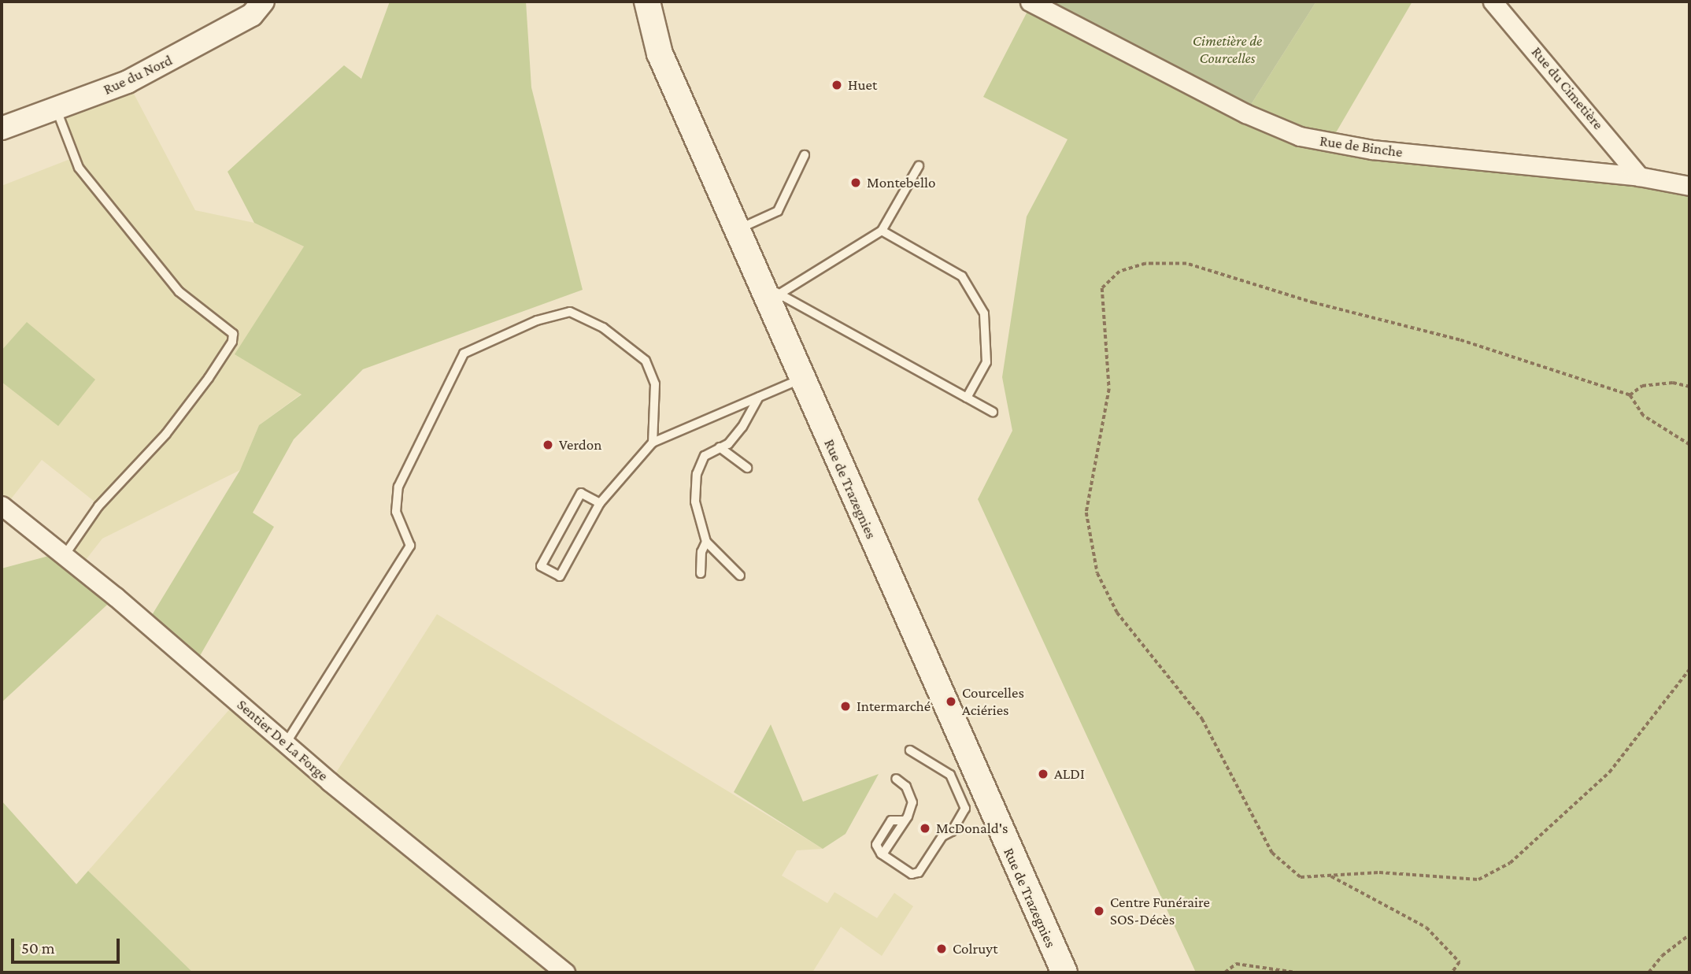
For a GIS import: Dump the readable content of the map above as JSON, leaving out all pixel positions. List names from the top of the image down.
{
  "streets": {
    "main road": ["Rue de Trazegnies"],
    "street": [
      "Rue du Nord",
      "Rue du Cimetière",
      "Rue de Binche",
      "Sentier De La Forge"
    ]
  },
  "crossings": [
    ["Rue du Cimetière", "Rue de Binche"]
  ],
  "parks": ["Cimetière de Courcelles"],
  "places": [
    "Huet",
    "Montebello",
    "Verdon",
    "Courcelles Aciéries",
    "Intermarché",
    "ALDI",
    "McDonald's",
    "Centre Funéraire SOS-Décès",
    "Colruyt"
  ],
  "scale_bar": "50 m"
}
